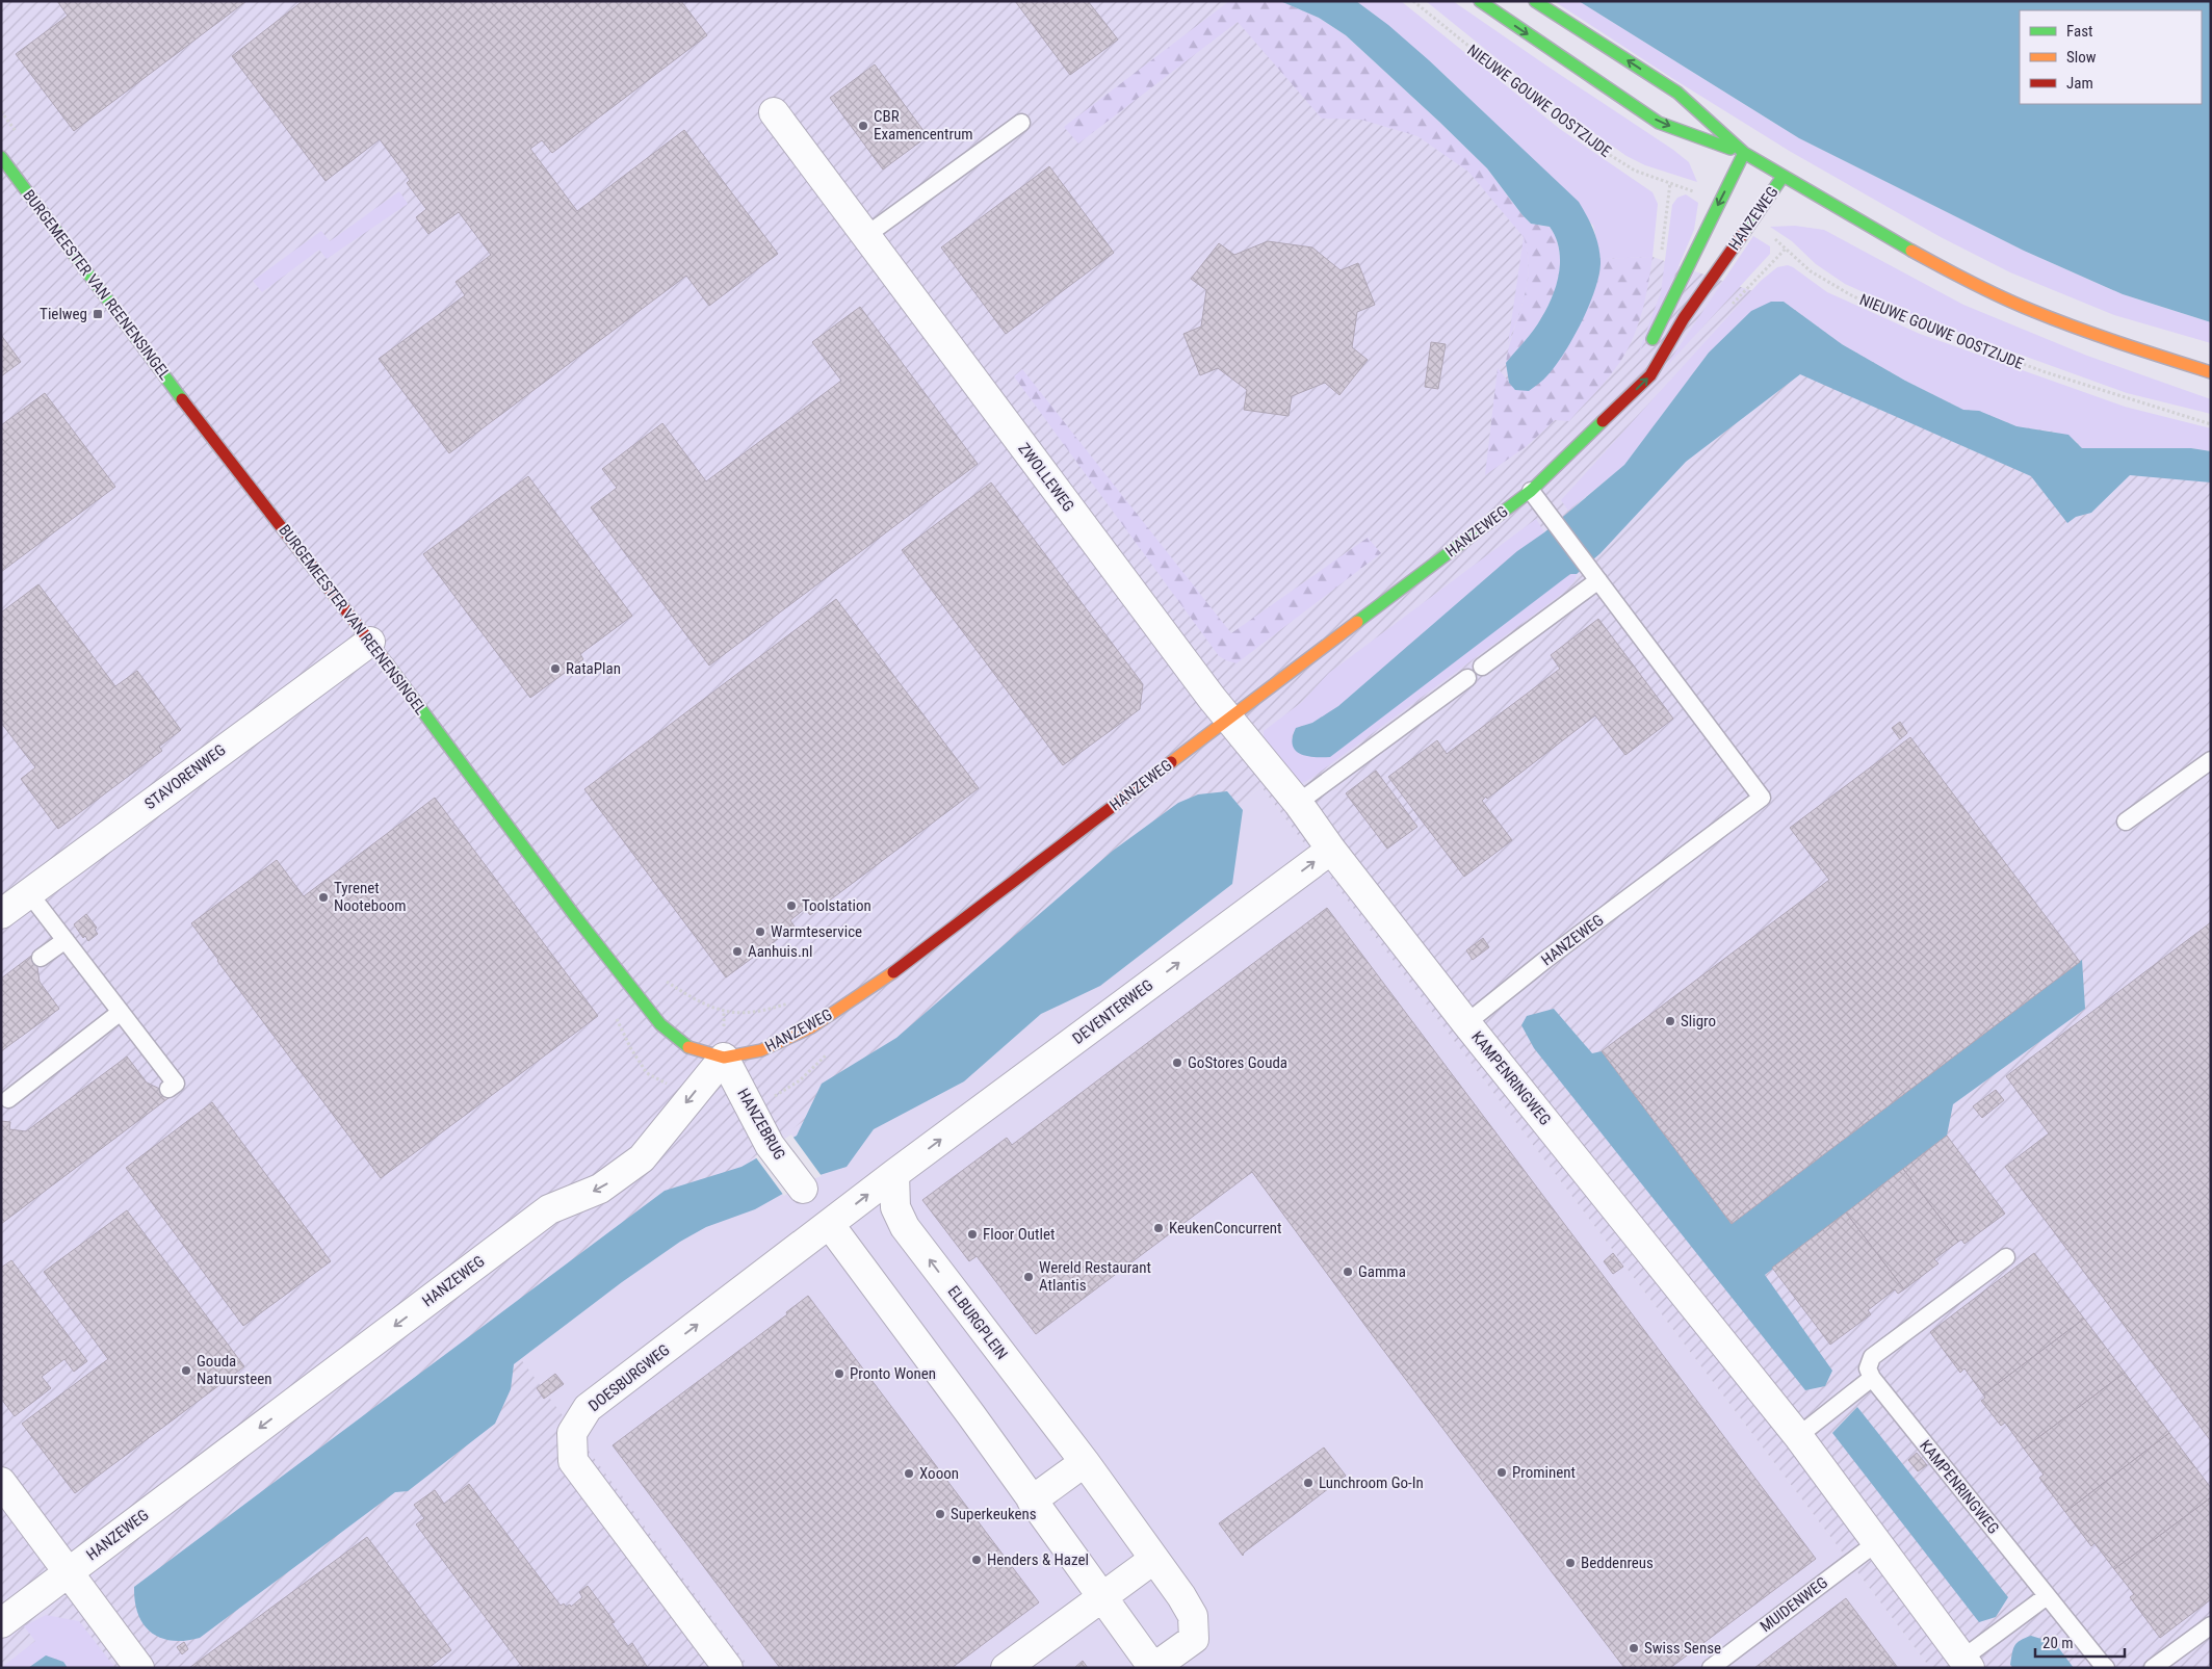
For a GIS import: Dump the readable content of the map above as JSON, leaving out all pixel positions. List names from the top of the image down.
{
  "streets": {
    "street": [
      "HANZEWEG",
      "BURGEMEESTER VAN REENENSINGEL",
      "ZWOLLEWEG",
      "STAVORENWEG",
      "DEVENTERWEG",
      "KAMPENRINGWEG",
      "HANZEBRUG",
      "ELBURGPLEIN",
      "DOESBURGWEG"
    ],
    "lane": ["MUIDENWEG"],
    "path": ["NIEUWE GOUWE OOSTZIJDE"]
  },
  "crossings": [
    ["NIEUWE GOUWE OOSTZIJDE", "HANZEWEG"],
    ["HANZEWEG", "BURGEMEESTER VAN REENENSINGEL"],
    ["HANZEWEG", "ZWOLLEWEG"],
    ["HANZEWEG", "KAMPENRINGWEG"],
    ["HANZEWEG", "HANZEBRUG"],
    ["BURGEMEESTER VAN REENENSINGEL", "STAVORENWEG"],
    ["BURGEMEESTER VAN REENENSINGEL", "HANZEBRUG"],
    ["ZWOLLEWEG", "KAMPENRINGWEG"],
    ["DEVENTERWEG", "KAMPENRINGWEG"],
    ["DEVENTERWEG", "ELBURGPLEIN"],
    ["DEVENTERWEG", "DOESBURGWEG"],
    ["KAMPENRINGWEG", "MUIDENWEG"],
    ["ELBURGPLEIN", "DOESBURGWEG"]
  ],
  "one_way": ["DEVENTERWEG"],
  "places": {
    "other": [
      "CBR Examencentrum",
      "RataPlan",
      "Tyrenet Nooteboom",
      "Toolstation",
      "Warmteservice",
      "Aanhuis.nl",
      "Sligro",
      "GoStores Gouda",
      "KeukenConcurrent",
      "Floor Outlet",
      "Gamma",
      "Wereld Restaurant Atlantis",
      "Gouda Natuursteen",
      "Pronto Wonen",
      "Prominent",
      "Xooon",
      "Lunchroom Go-In",
      "Superkeukens",
      "Henders & Hazel",
      "Beddenreus",
      "Swiss Sense"
    ],
    "transit": ["Tielweg"]
  },
  "legend": ["Fast", "Slow", "Jam"],
  "scale_bar": "20 m"
}
